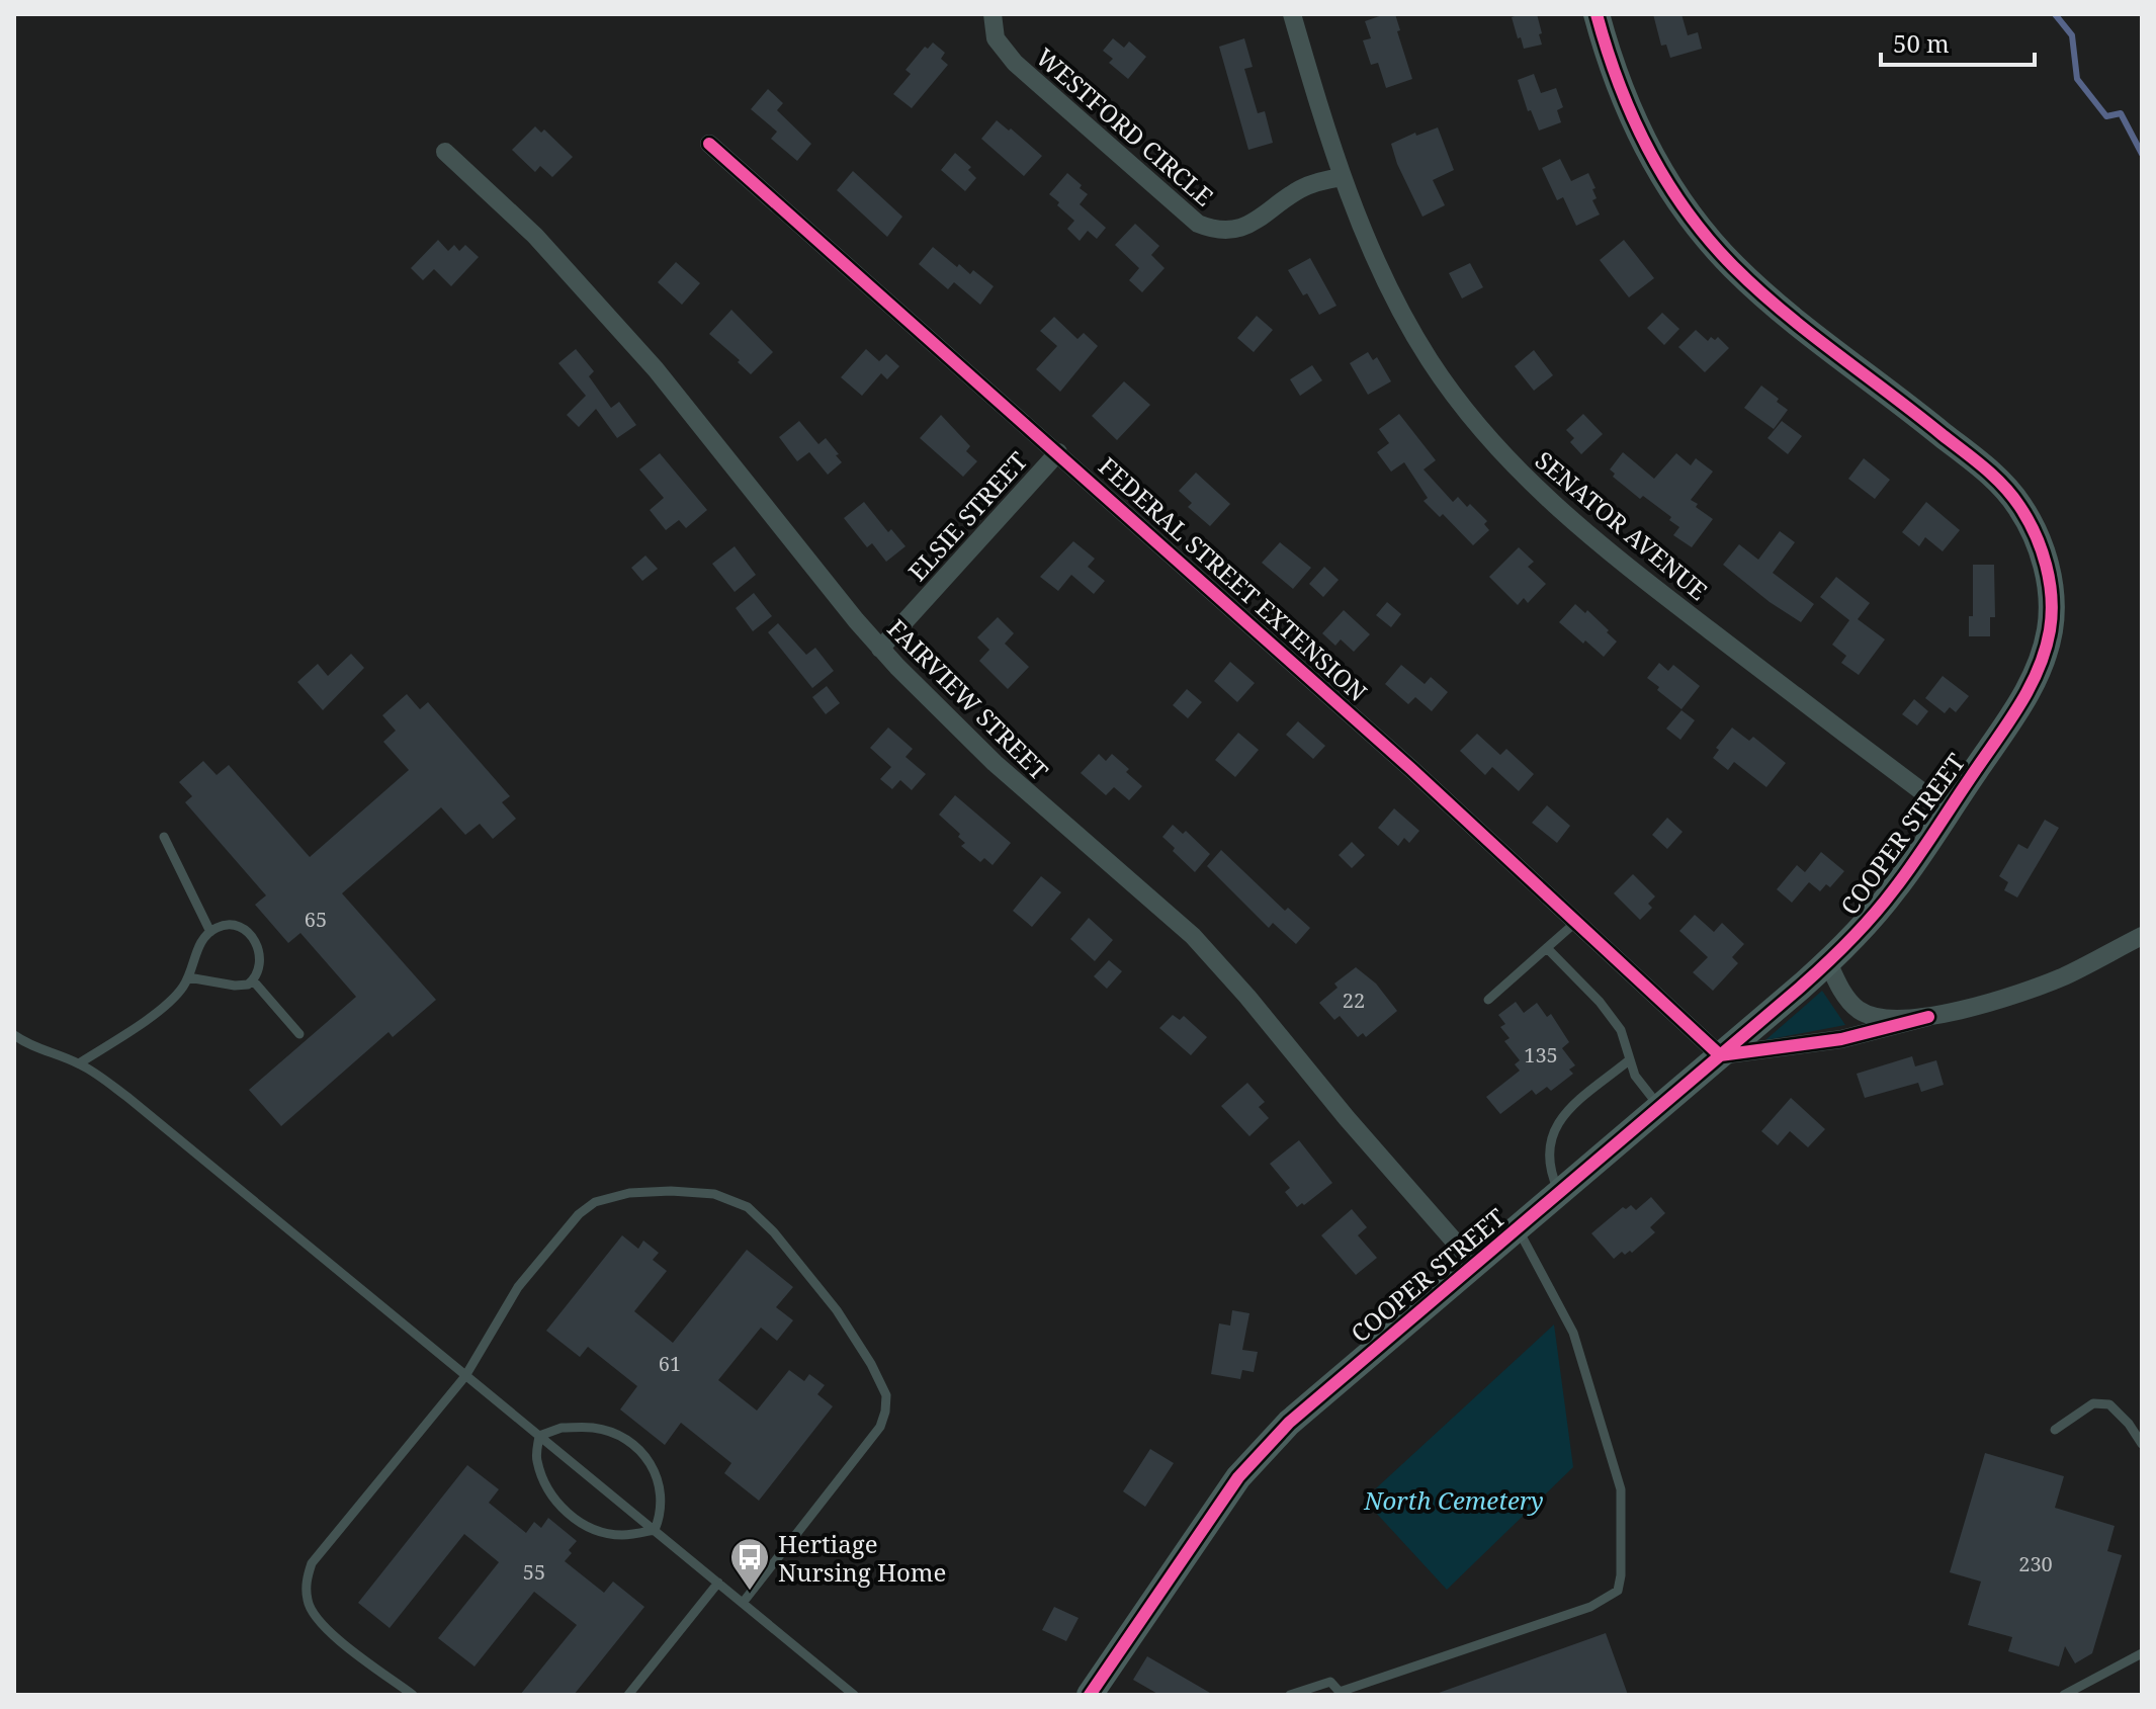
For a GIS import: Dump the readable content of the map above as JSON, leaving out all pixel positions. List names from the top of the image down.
{
  "streets": {
    "street": [
      "WESTFORD CIRCLE",
      "ELSIE STREET",
      "SENATOR AVENUE",
      "FEDERAL STREET EXTENSION",
      "FAIRVIEW STREET",
      "COOPER STREET"
    ]
  },
  "crossings": [
    ["WESTFORD CIRCLE", "SENATOR AVENUE"],
    ["ELSIE STREET", "FEDERAL STREET EXTENSION"],
    ["ELSIE STREET", "FAIRVIEW STREET"],
    ["SENATOR AVENUE", "COOPER STREET"],
    ["FEDERAL STREET EXTENSION", "COOPER STREET"],
    ["FAIRVIEW STREET", "COOPER STREET"]
  ],
  "parks": ["North Cemetery"],
  "places": {
    "bus stop": ["Hertiage Nursing Home"]
  },
  "house_numbers": [
    "65",
    "22",
    "135",
    "61",
    "230",
    "55"
  ],
  "scale_bar": "50 m"
}
